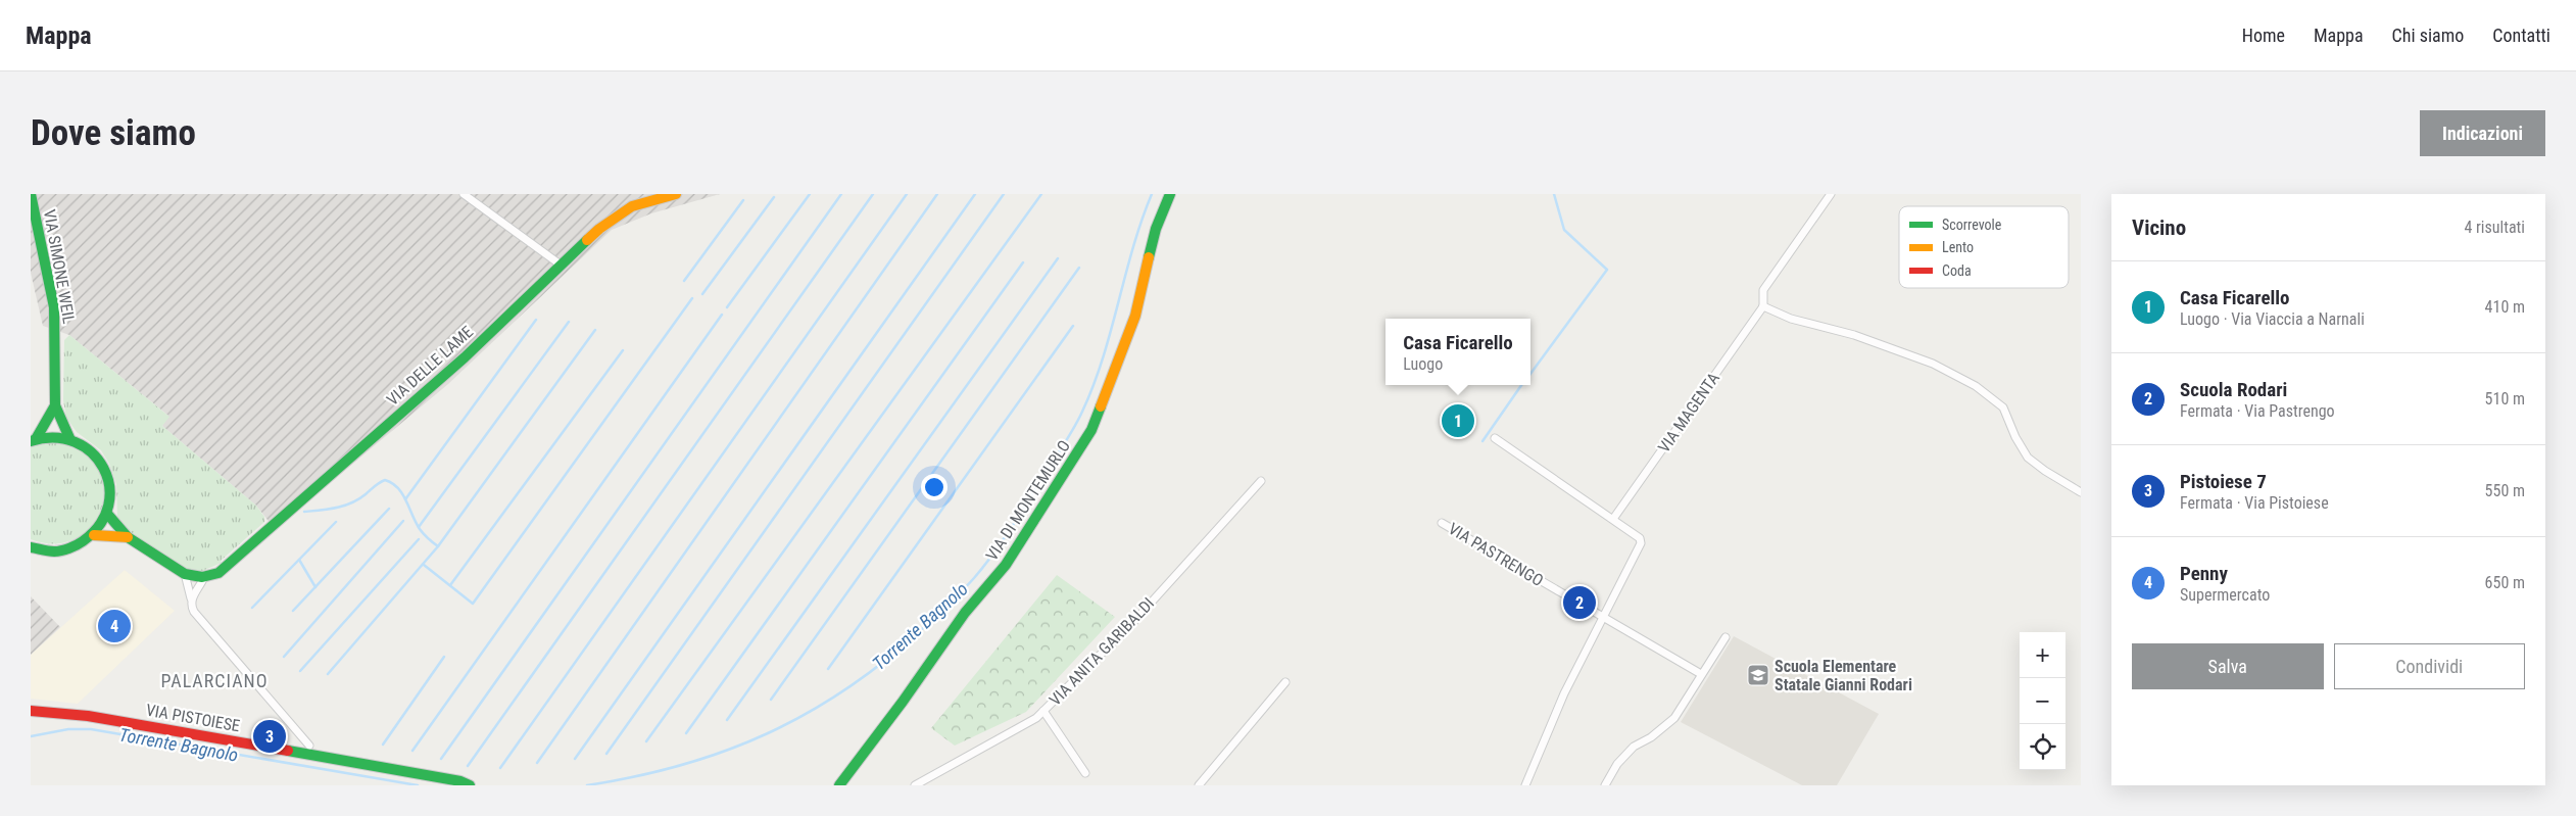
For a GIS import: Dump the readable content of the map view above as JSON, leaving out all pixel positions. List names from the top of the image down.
{
  "streets": {
    "street": [
      "VIA SIMONE WEIL",
      "VIA DELLE LAME",
      "VIA MAGENTA",
      "VIA DI MONTEMURLO",
      "VIA PASTRENGO",
      "VIA ANITA GARIBALDI",
      "VIA PISTOIESE"
    ]
  },
  "districts": ["PALARCIANO"],
  "water": ["Torrente Bagnolo"],
  "places": {
    "school or university": ["Scuola Elementare Statale Gianni Rodari"]
  },
  "legend": ["Scorrevole", "Lento", "Coda"],
  "page": {
    "header": "Mappa",
    "nav": [
      "Home",
      "Mappa",
      "Chi siamo",
      "Contatti"
    ],
    "buttons": [
      "Indicazioni",
      ["Salva", "Condividi"]
    ],
    "title": "Dove siamo",
    "heading": ["Vicino", "4 risultati"],
    "list": [
      {
        "mark": "1",
        "name": "Casa Ficarello",
        "note": "Luogo · Via Viaccia a Narnali",
        "value": "410 m"
      },
      {
        "mark": "2",
        "name": "Scuola Rodari",
        "note": "Fermata · Via Pastrengo",
        "value": "510 m"
      },
      {
        "mark": "3",
        "name": "Pistoiese 7",
        "note": "Fermata · Via Pistoiese",
        "value": "550 m"
      },
      {
        "mark": "4",
        "name": "Penny",
        "note": "Supermercato",
        "value": "650 m"
      }
    ],
    "popup": ["Casa Ficarello", "Luogo"],
    "pins": [
      "1",
      "2",
      "4",
      "3"
    ],
    "map_buttons": ["+", "−"]
  }
}
